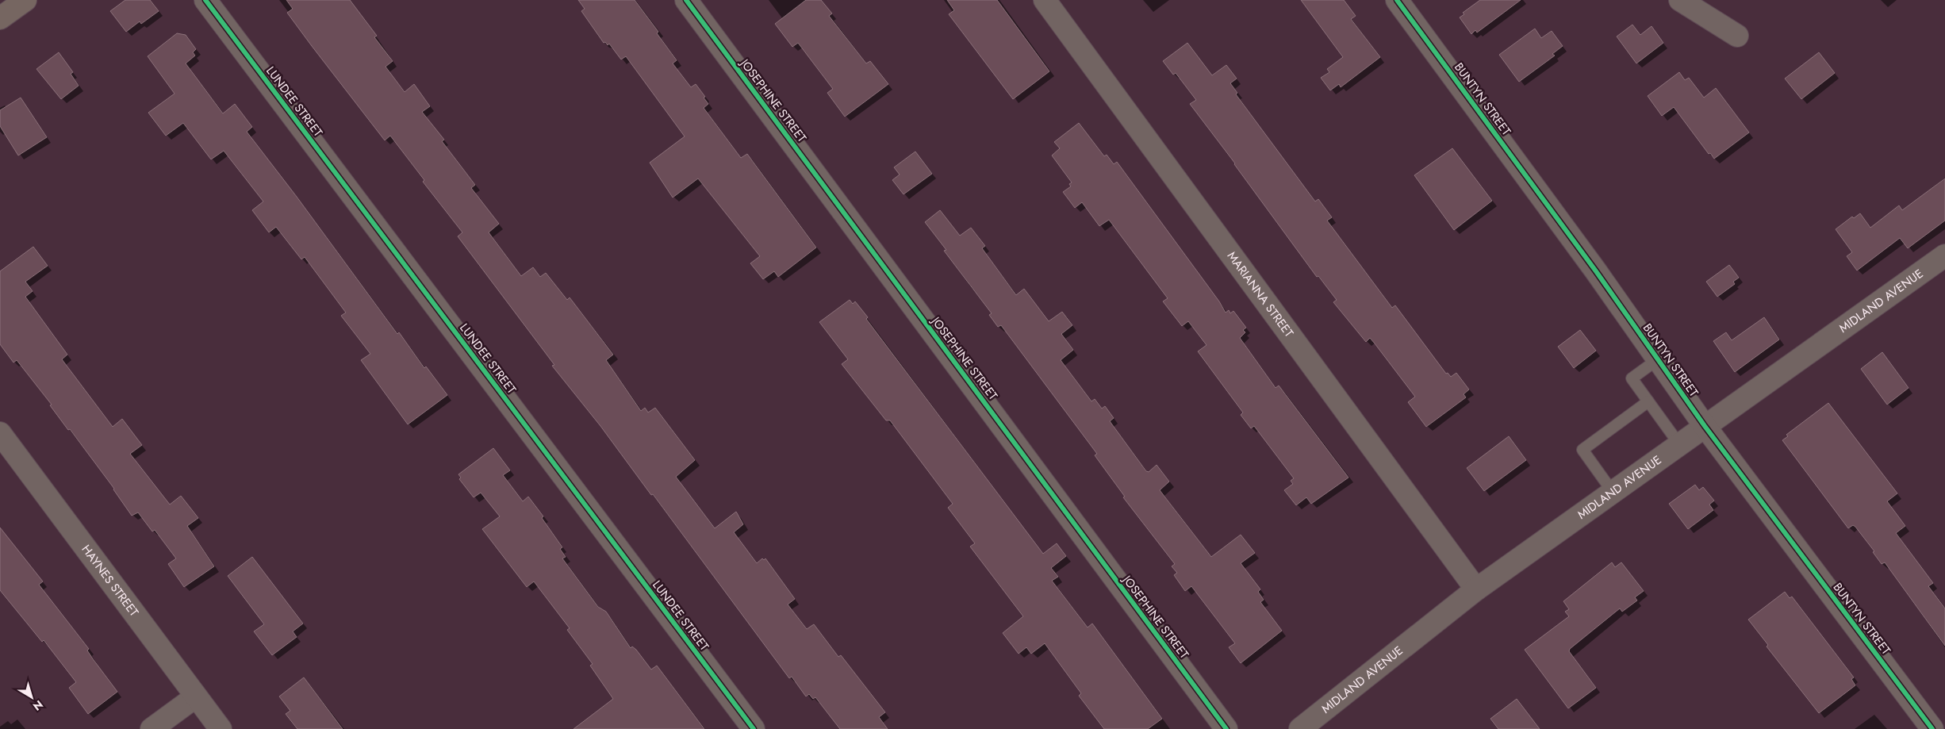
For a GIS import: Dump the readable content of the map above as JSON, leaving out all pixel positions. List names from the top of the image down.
{
  "streets": {
    "street": [
      "BUNTYN STREET",
      "JOSEPHINE STREET",
      "LUNDEE STREET",
      "MARIANNA STREET",
      "MIDLAND AVENUE",
      "HAYNES STREET"
    ]
  },
  "crossings": [
    ["BUNTYN STREET", "MIDLAND AVENUE"],
    ["MARIANNA STREET", "MIDLAND AVENUE"]
  ],
  "north": "bottom right"
}
